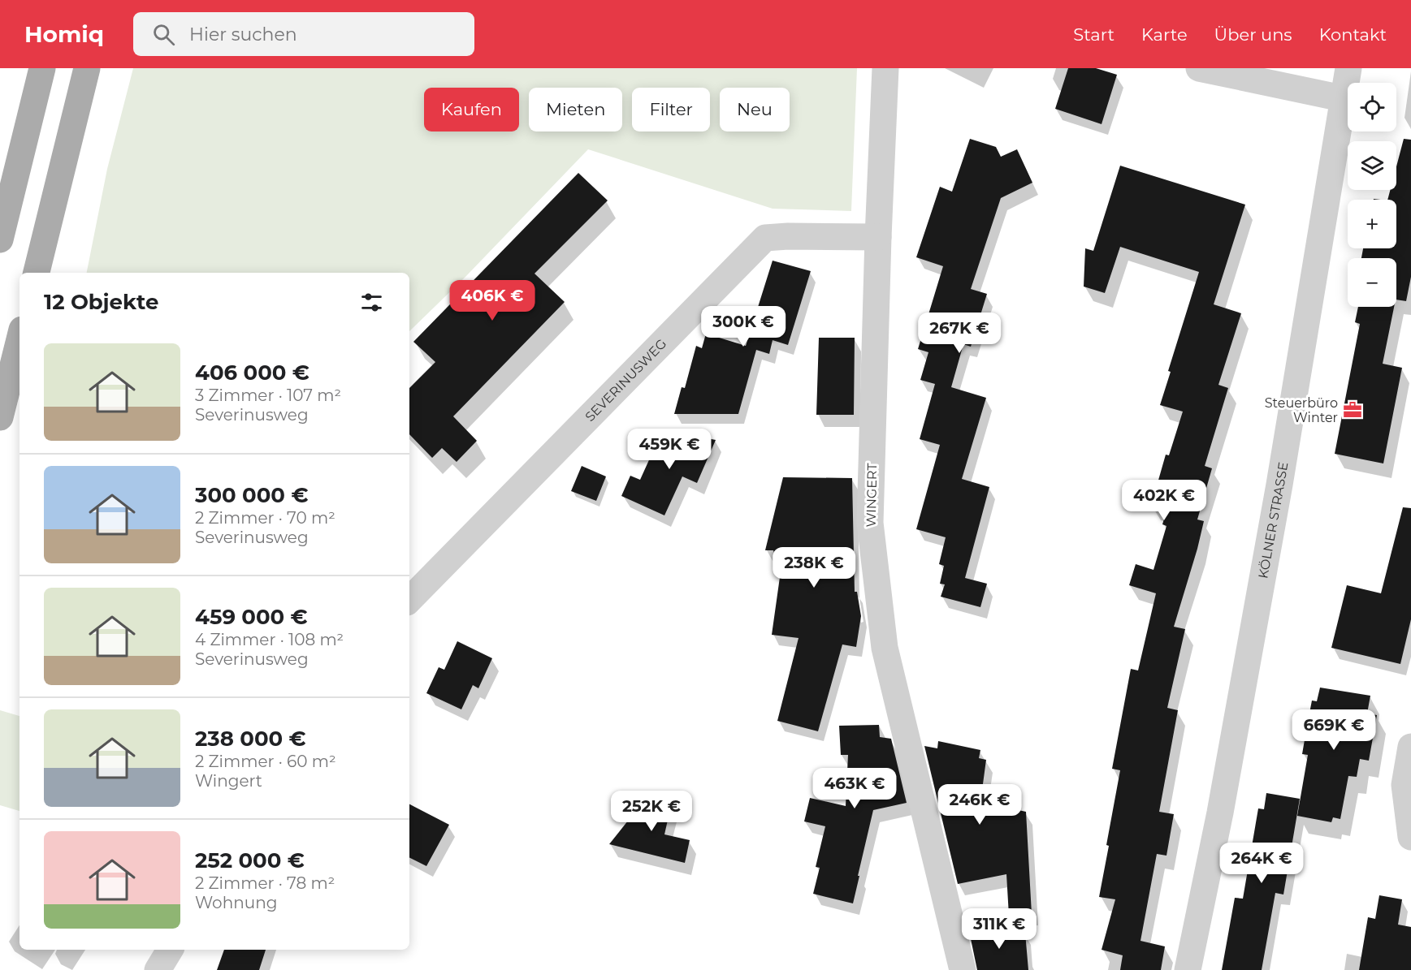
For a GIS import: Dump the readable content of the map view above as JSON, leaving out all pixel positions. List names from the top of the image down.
{
  "streets": {
    "street": ["SEVERINUSWEG", "WINGERT", "KÖLNER STRASSE"]
  },
  "crossings": [
    ["SEVERINUSWEG", "WINGERT"]
  ],
  "places": {
    "office": ["Steuerbüro Winter"]
  },
  "page": {
    "header": "Homiq",
    "search": "Hier suchen",
    "nav": [
      "Start",
      "Karte",
      "Über uns",
      "Kontakt"
    ],
    "map_buttons": ["+", "−"],
    "chip": [
      "Kaufen",
      "Mieten",
      "Filter",
      "Neu"
    ],
    "heading": "12 Objekte",
    "price": [
      "406K €",
      "300K €",
      "267K €",
      "459K €",
      "402K €",
      "238K €",
      "669K €",
      "463K €",
      "246K €",
      "252K €",
      "264K €",
      "311K €"
    ],
    "list": [
      {
        "name": "406 000 €",
        "note": "3 Zimmer · 107 m² · Severinusweg"
      },
      {
        "name": "300 000 €",
        "note": "2 Zimmer · 70 m² · Severinusweg"
      },
      {
        "name": "459 000 €",
        "note": "4 Zimmer · 108 m² · Severinusweg"
      },
      {
        "name": "238 000 €",
        "note": "2 Zimmer · 60 m² · Wingert"
      },
      {
        "name": "252 000 €",
        "note": "2 Zimmer · 78 m² · Wohnung"
      }
    ]
  }
}
